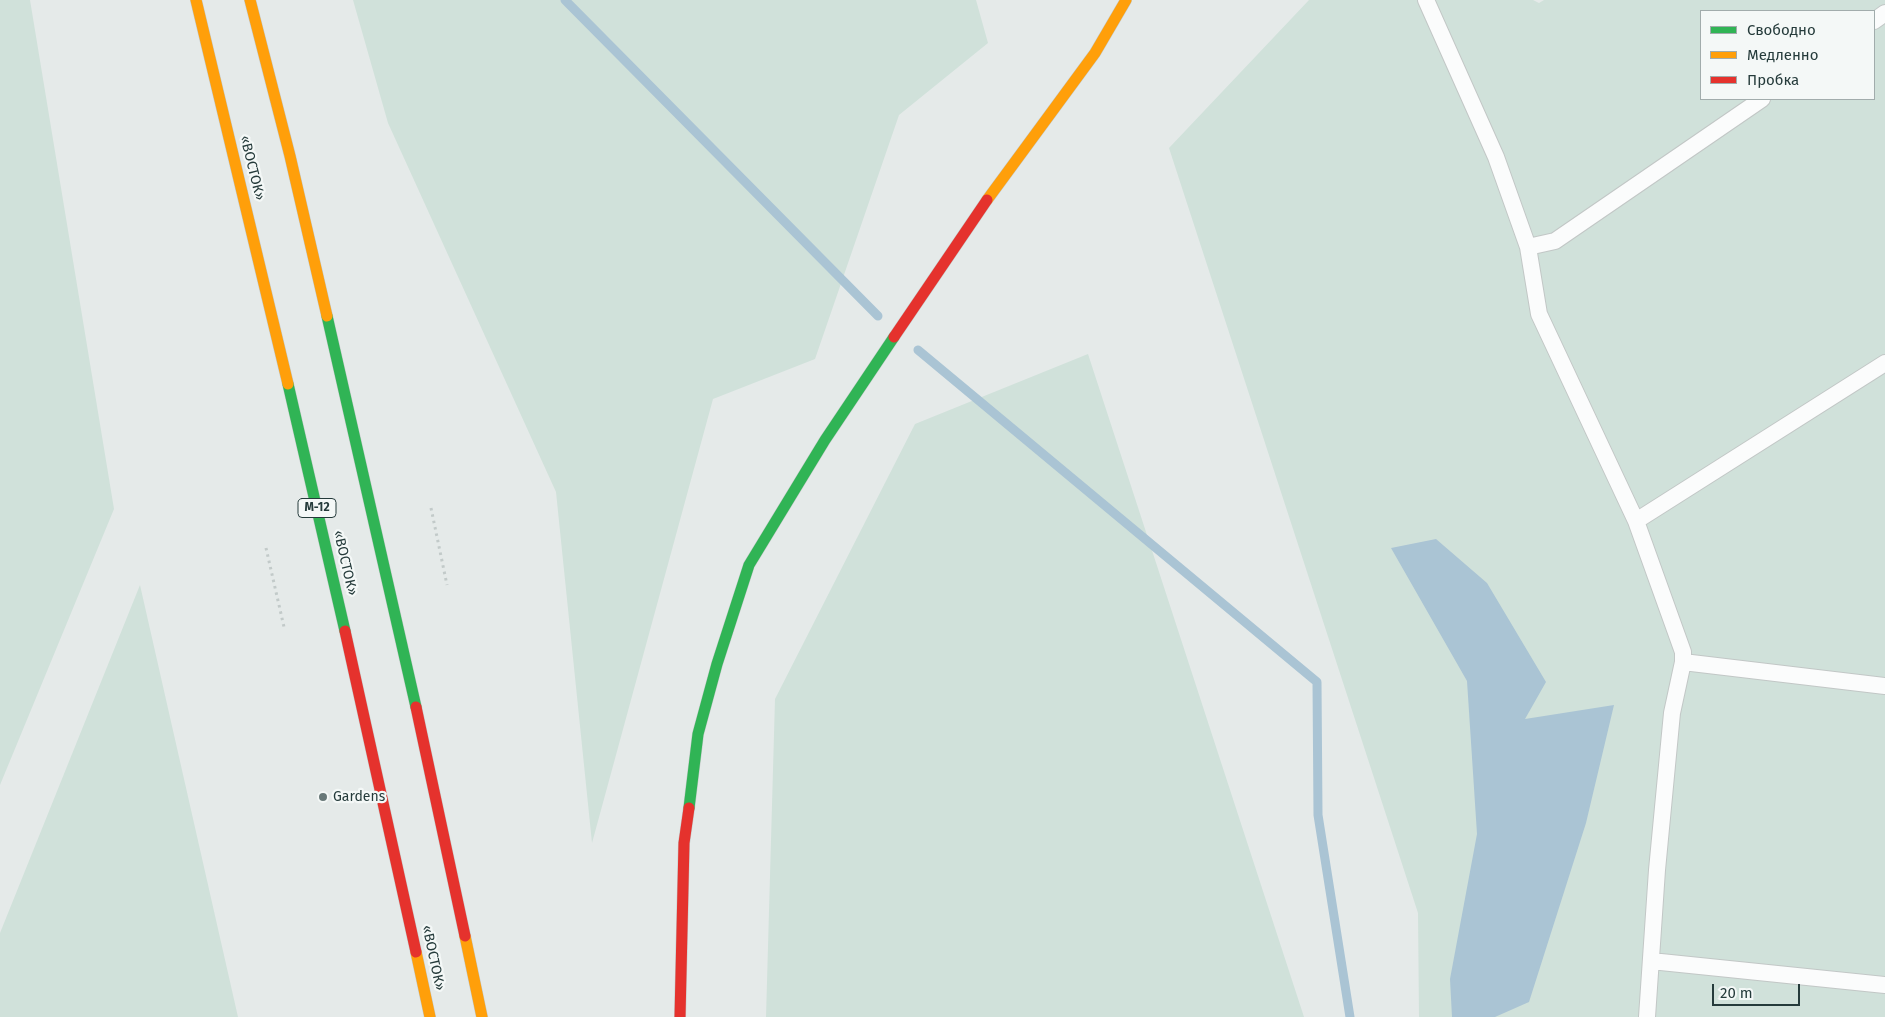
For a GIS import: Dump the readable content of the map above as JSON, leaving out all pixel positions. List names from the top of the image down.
{
  "streets": {
    "main road": ["«ВОСТОК»", "М-12"]
  },
  "places": ["Gardens"],
  "legend": ["Свободно", "Медленно", "Пробка"],
  "scale_bar": "20 m"
}
